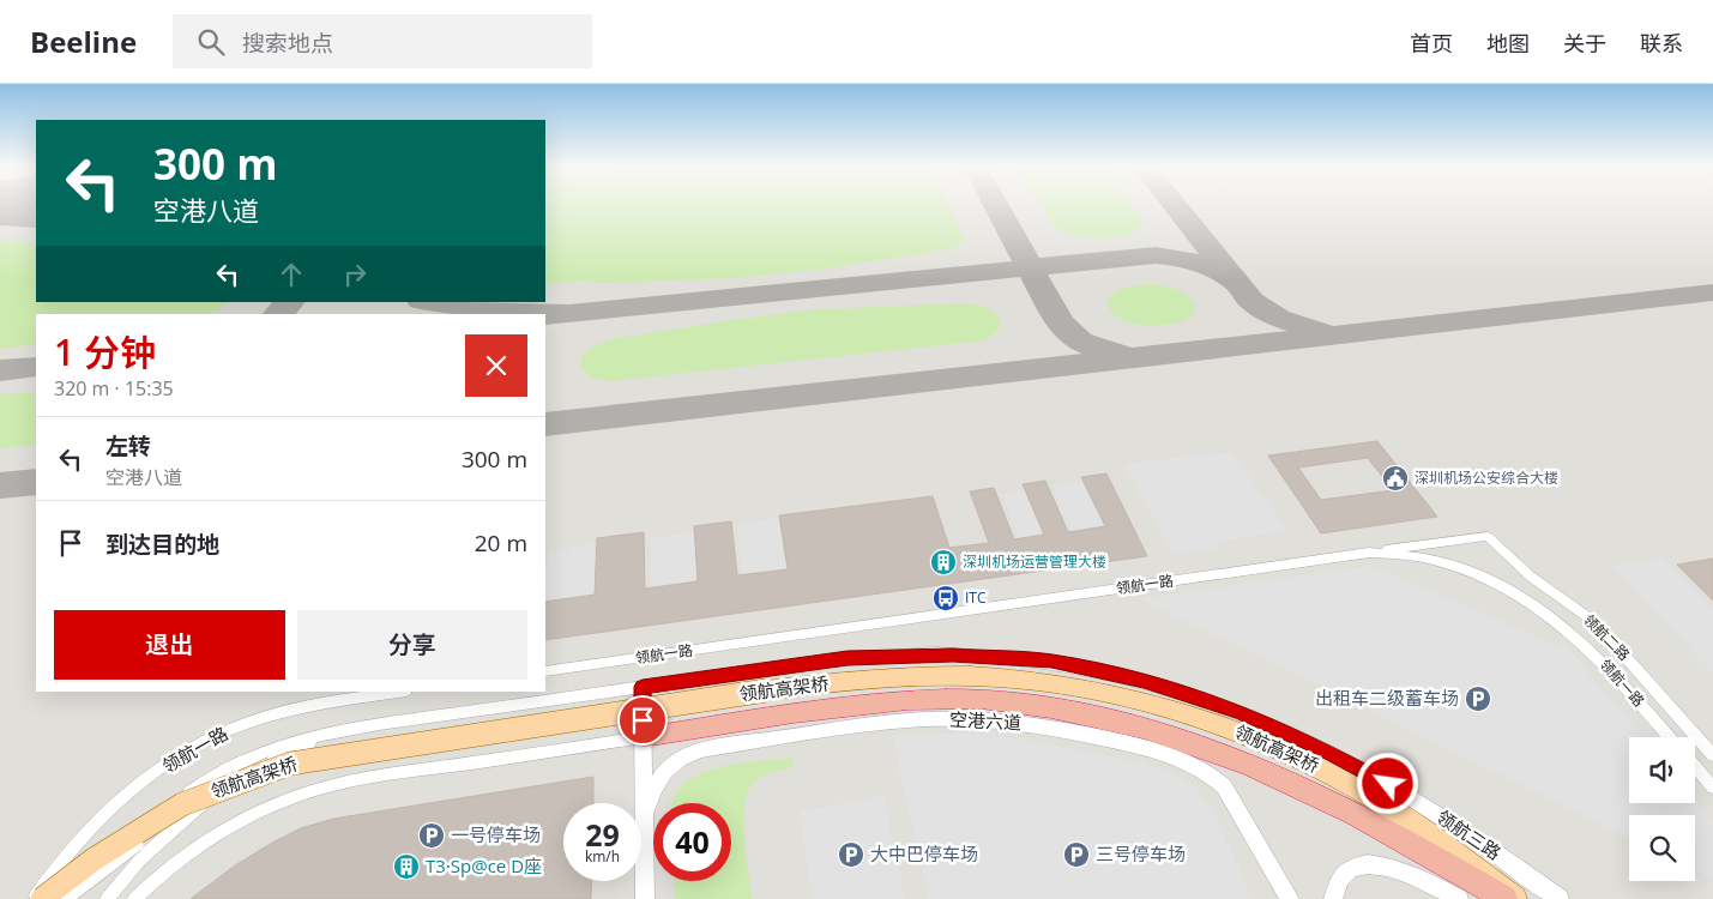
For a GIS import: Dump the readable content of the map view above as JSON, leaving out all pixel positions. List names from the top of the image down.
{
  "streets": {
    "main road": ["领航高架桥"],
    "street": [
      "领航一路",
      "领航二路",
      "空港六道",
      "领航三路"
    ]
  },
  "crossings": [
    ["领航一路", "领航二路"]
  ],
  "places": {
    "public building": ["深圳机场公安综合大楼"],
    "building": ["深圳机场运营管理大楼", "T3·Sp@ce D座"],
    "bus stop": ["ITC"],
    "parking": [
      "出租车二级蓄车场",
      "一号停车场",
      "大中巴停车场",
      "三号停车场"
    ]
  },
  "page": {
    "header": "Beeline",
    "search": "搜索地点",
    "nav": [
      "首页",
      "地图",
      "关于",
      "联系"
    ],
    "turn": ["300 m", "空港八道"],
    "heading": ["1 分钟", "320 m · 15:35"],
    "list": [
      {
        "name": "左转",
        "note": "空港八道",
        "value": "300 m"
      },
      {
        "name": "到达目的地",
        "value": "20 m"
      }
    ],
    "buttons": ["退出", "分享"],
    "speed": "29 km/h",
    "limit": "40"
  }
}
